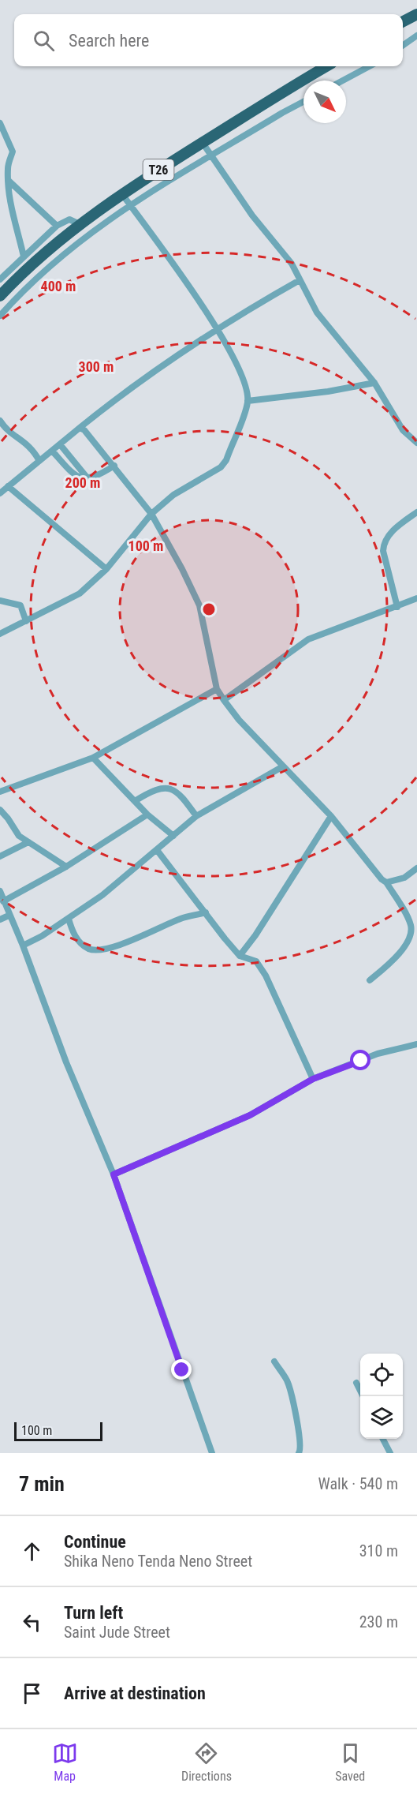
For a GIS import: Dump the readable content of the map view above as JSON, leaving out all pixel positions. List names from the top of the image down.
{
  "streets": {
    "highway": ["T26"]
  },
  "scale_bar": "100 m",
  "north": "bottom right",
  "page": {
    "search": "Search here",
    "scale": "100 m",
    "heading": ["7 min", "Walk · 540 m"],
    "list": [
      ["Continue", "Shika Neno Tenda Neno Street", "310 m"],
      ["Turn left", "Saint Jude Street", "230 m"],
      "Arrive at destination"
    ],
    "nav": ["Map", "Directions", "Saved"]
  },
  "rings": [
    "400 m",
    "300 m",
    "200 m",
    "100 m"
  ]
}
